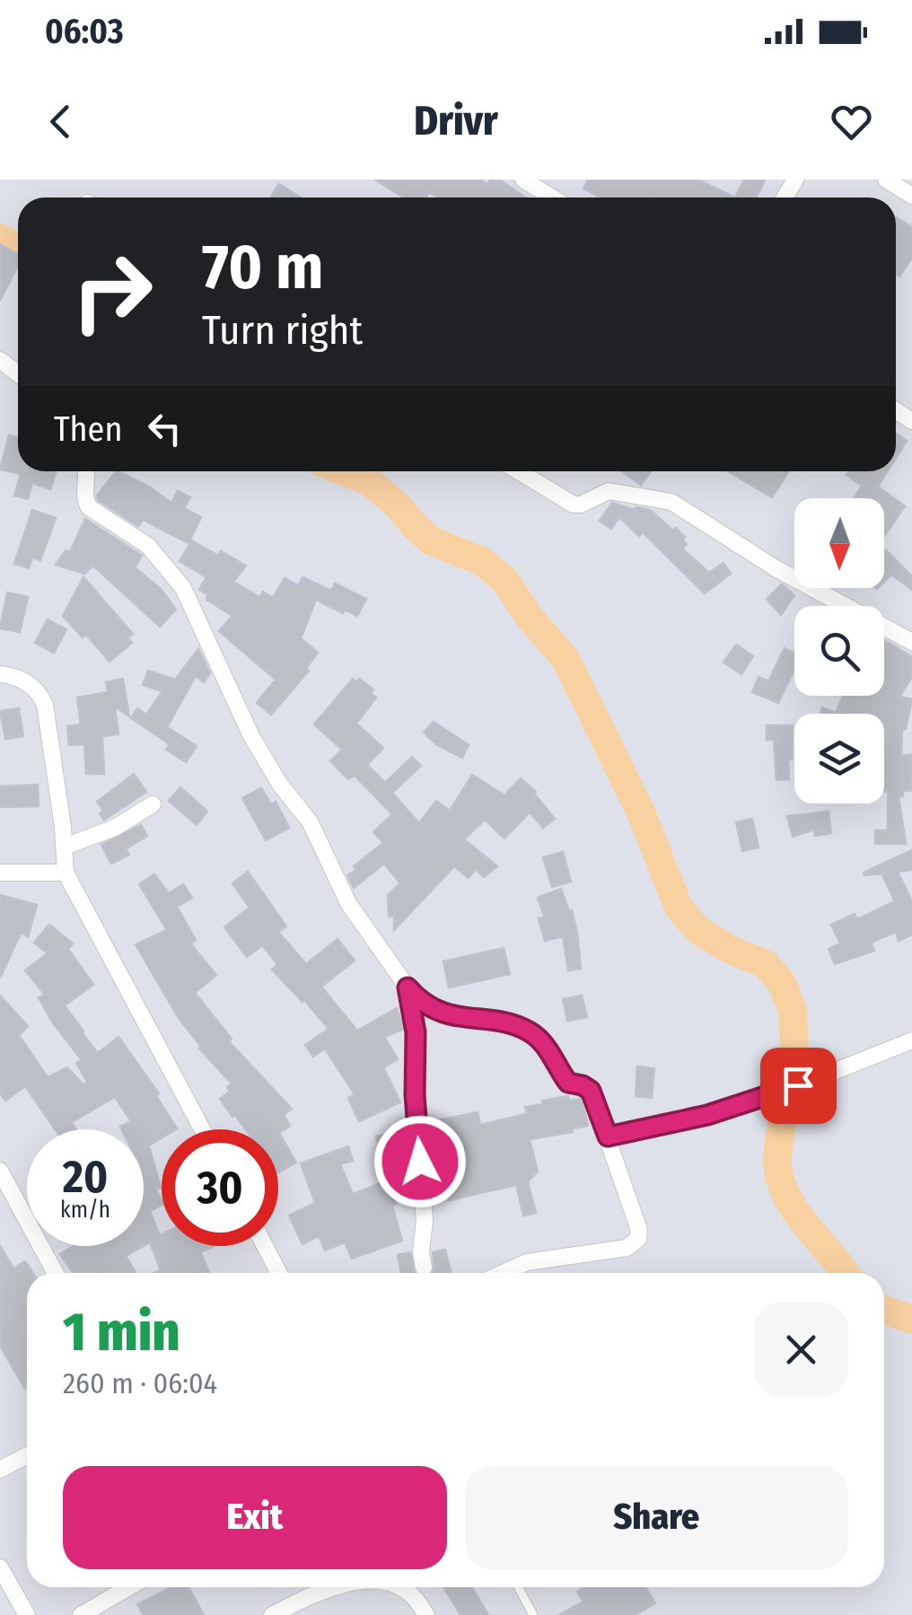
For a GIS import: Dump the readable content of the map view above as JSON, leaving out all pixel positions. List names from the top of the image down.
{
  "north": "bottom",
  "page": {
    "status": "06:03",
    "header": "Drivr",
    "turn": ["70 m", "Turn right"],
    "then": "Then",
    "speed": "20 km/h",
    "limit": "30",
    "heading": ["1 min", "260 m · 06:04"],
    "buttons": ["Exit", "Share"]
  }
}
